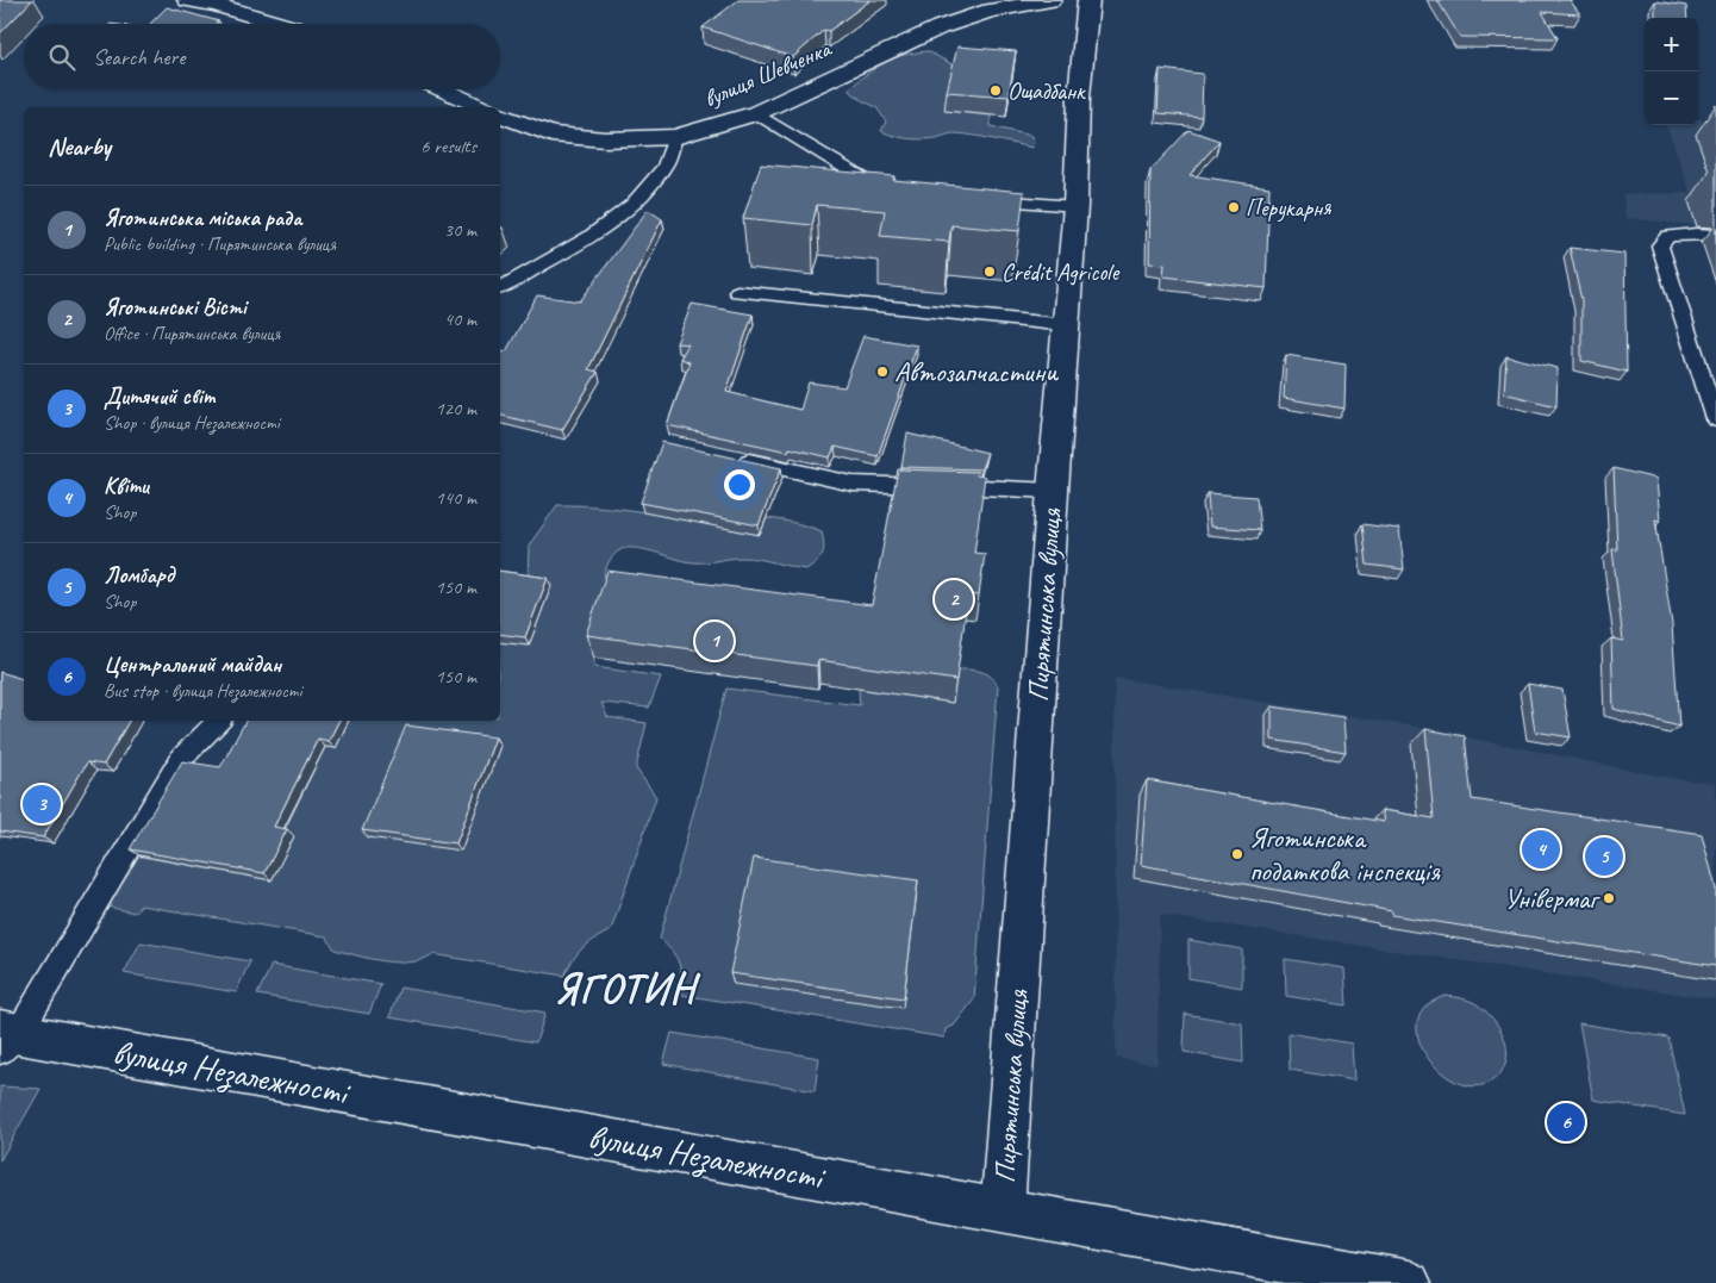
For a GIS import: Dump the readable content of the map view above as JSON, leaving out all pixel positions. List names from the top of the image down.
{
  "streets": {
    "main road": ["вулиця Шевченка", "Пирятинська вулиця", "вулиця Незалежності"]
  },
  "crossings": [
    ["Пирятинська вулиця", "вулиця Незалежності"]
  ],
  "districts": ["ЯГОТИН"],
  "places": [
    "Ощадбанк",
    "Перукарня",
    "Crédit Agricole",
    "Автозапчастини",
    "Яготинська податкова інспекція",
    "Універмаг"
  ],
  "page": {
    "map_buttons": ["+", "−"],
    "search": "Search here",
    "heading": ["Nearby", "6 results"],
    "list": [
      {
        "mark": "1",
        "name": "Яготинська міська рада",
        "note": "Public building · Пирятинська вулиця",
        "value": "30 m"
      },
      {
        "mark": "2",
        "name": "Яготинські Вісті",
        "note": "Office · Пирятинська вулиця",
        "value": "40 m"
      },
      {
        "mark": "3",
        "name": "Дитячий світ",
        "note": "Shop · вулиця Незалежності",
        "value": "120 m"
      },
      {
        "mark": "4",
        "name": "Квіти",
        "note": "Shop",
        "value": "140 m"
      },
      {
        "mark": "5",
        "name": "Ломбард",
        "note": "Shop",
        "value": "150 m"
      },
      {
        "mark": "6",
        "name": "Центральний майдан",
        "note": "Bus stop · вулиця Незалежності",
        "value": "150 m"
      }
    ],
    "pins": [
      "2",
      "1",
      "3",
      "4",
      "5",
      "6"
    ]
  }
}
